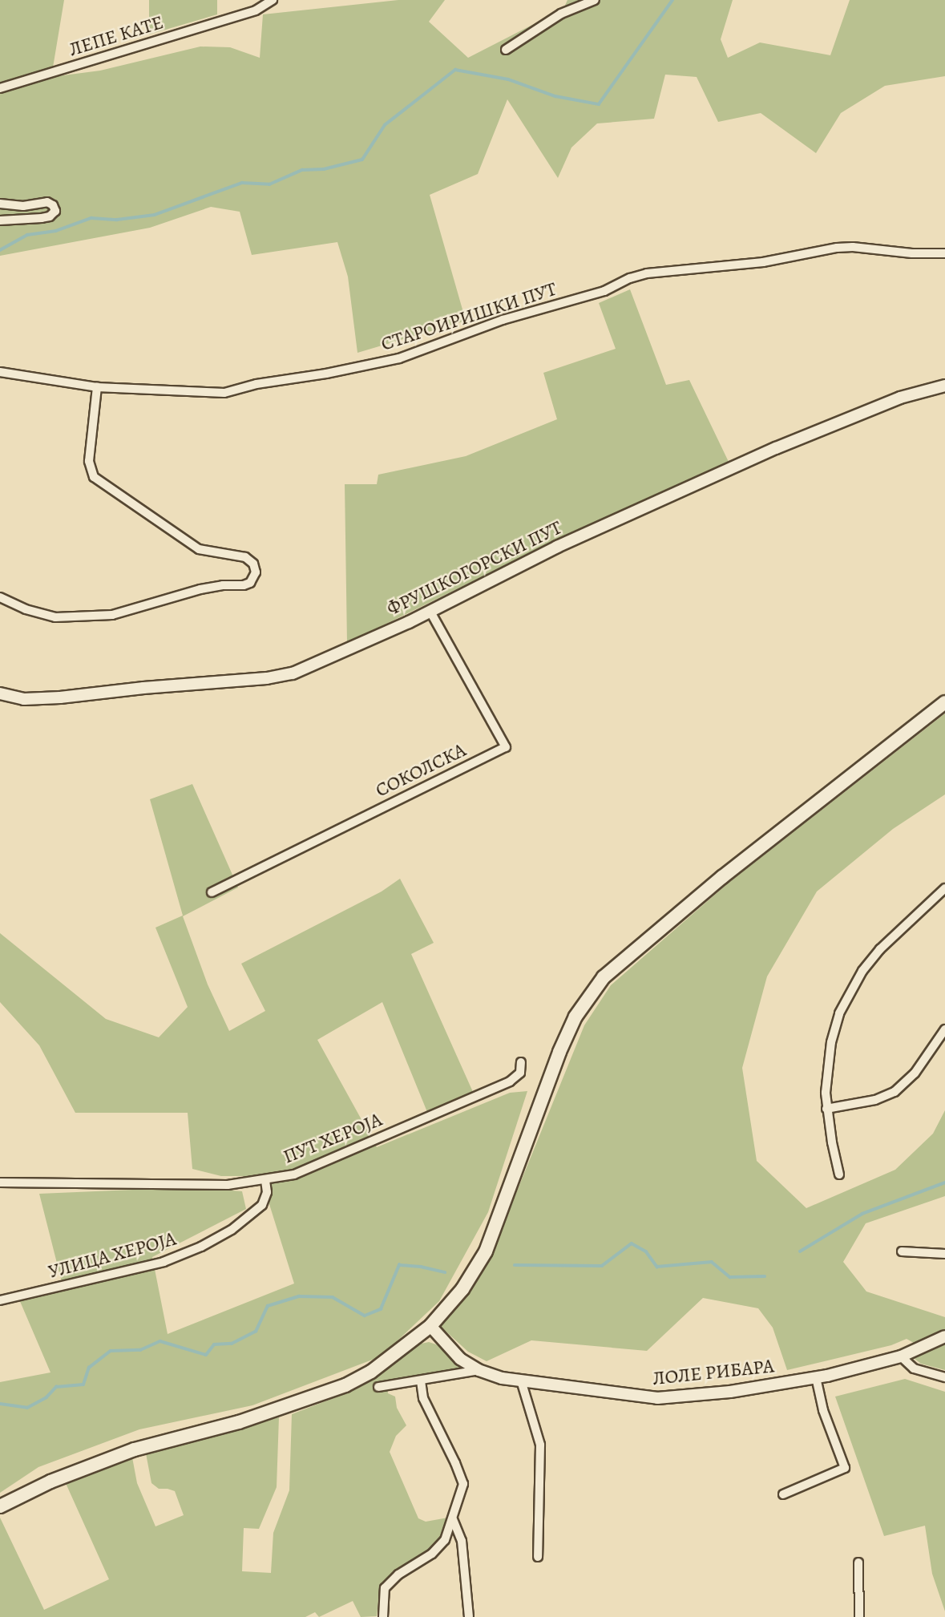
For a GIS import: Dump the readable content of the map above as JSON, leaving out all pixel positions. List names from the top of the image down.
{
  "streets": {
    "street": [
      "ЛЕПЕ КАТЕ",
      "СТАРОИРИШКИ ПУТ",
      "ФРУШКОГОРСКИ ПУТ",
      "СОКОЛСКА",
      "ПУТ ХЕРОЈА",
      "УЛИЦА ХЕРОЈА",
      "ЛОЛЕ РИБАРА"
    ]
  },
  "crossings": [
    ["ФРУШКОГОРСКИ ПУТ", "СОКОЛСКА"],
    ["ПУТ ХЕРОЈА", "УЛИЦА ХЕРОЈА"]
  ]
}
